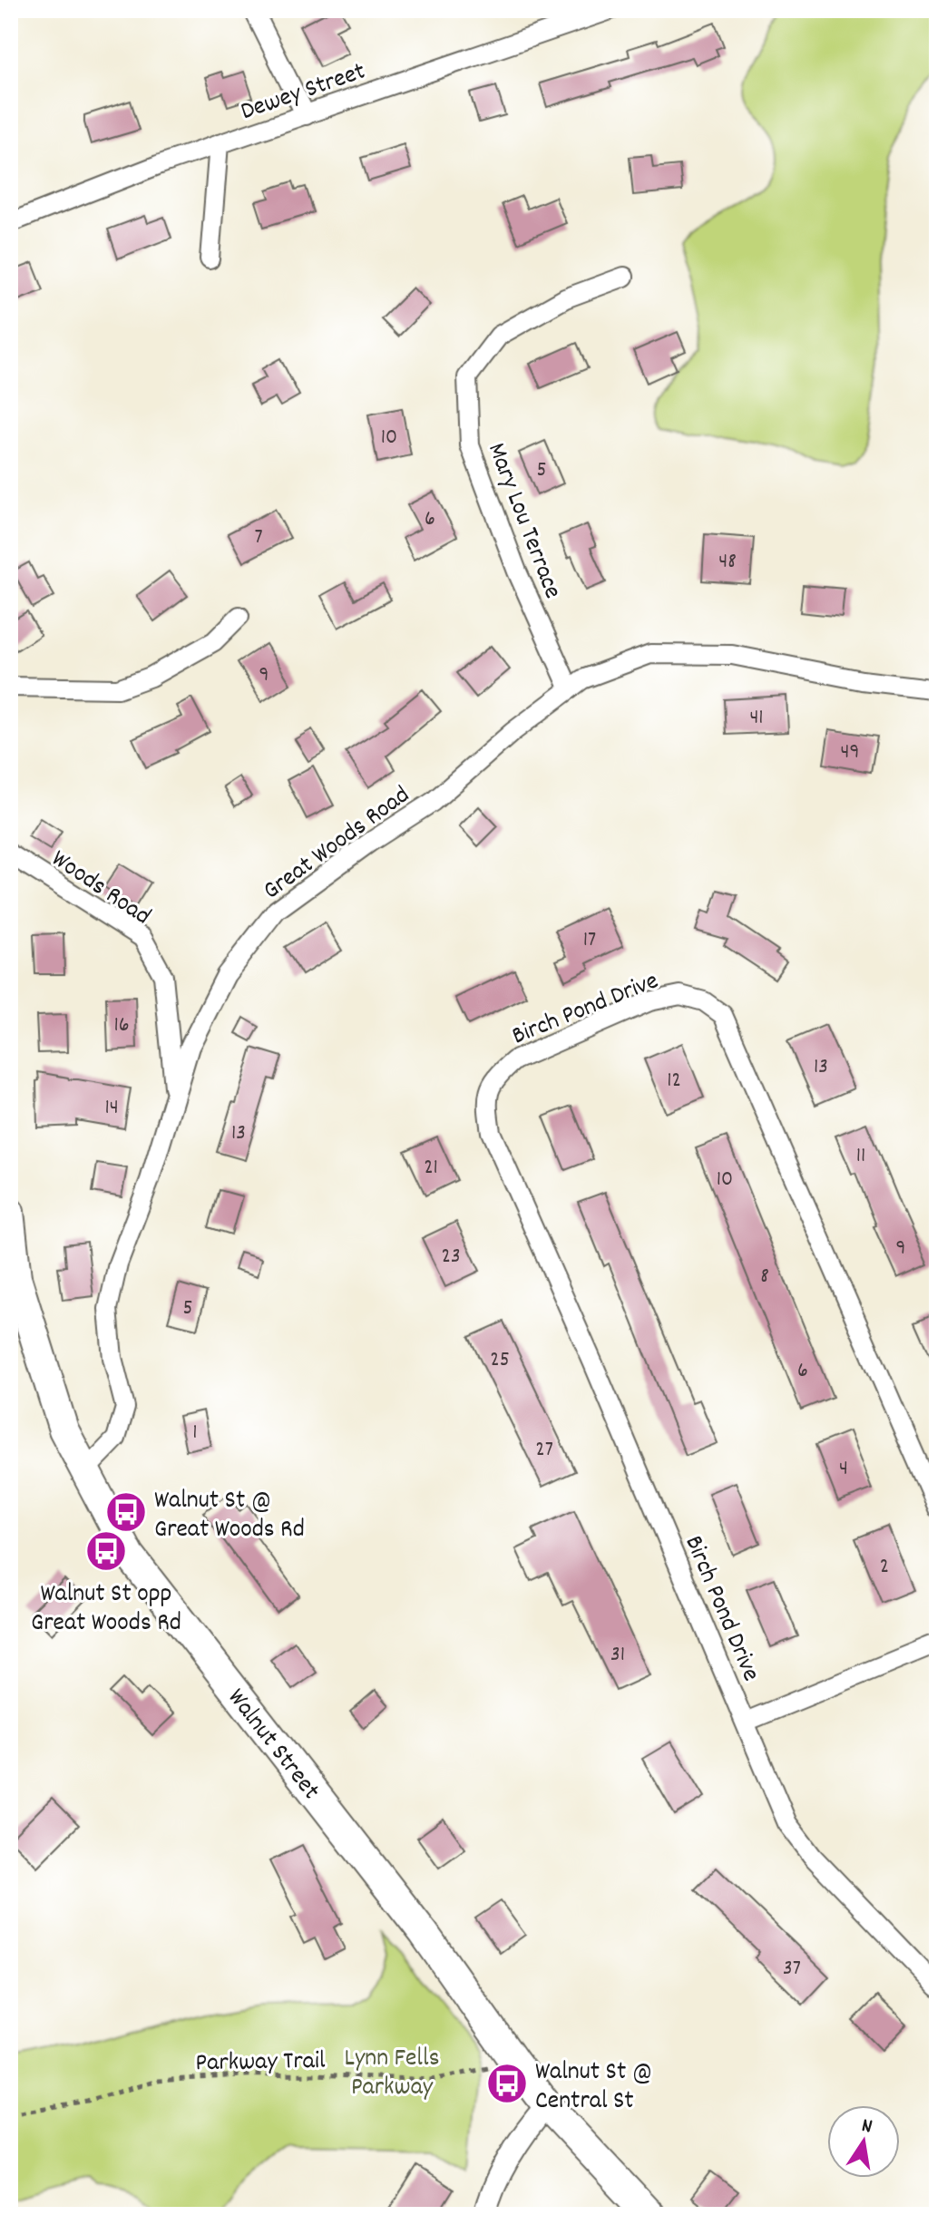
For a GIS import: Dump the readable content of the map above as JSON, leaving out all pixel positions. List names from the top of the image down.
{
  "streets": {
    "main road": ["Walnut Street"],
    "street": [
      "Dewey Street",
      "Mary Lou Terrace",
      "Great Woods Road",
      "Woods Road",
      "Birch Pond Drive"
    ],
    "path": ["Parkway Trail"]
  },
  "crossings": [
    ["Mary Lou Terrace", "Great Woods Road"],
    ["Great Woods Road", "Woods Road"],
    ["Great Woods Road", "Walnut Street"],
    ["Walnut Street", "Parkway Trail"]
  ],
  "parks": ["Lynn Fells Parkway"],
  "places": {
    "bus stop": ["Walnut St @ Great Woods Rd", "Walnut St opp Great Woods Rd", "Walnut St @ Central St"]
  },
  "house_numbers": [
    "10",
    "5",
    "6",
    "7",
    "48",
    "9",
    "41",
    "49",
    "17",
    "16",
    "13",
    "12",
    "14",
    "13",
    "11",
    "21",
    "10",
    "9",
    "23",
    "8",
    "5",
    "25",
    "6",
    "1",
    "27",
    "4",
    "2",
    "31",
    "37"
  ],
  "north": "top"
}
